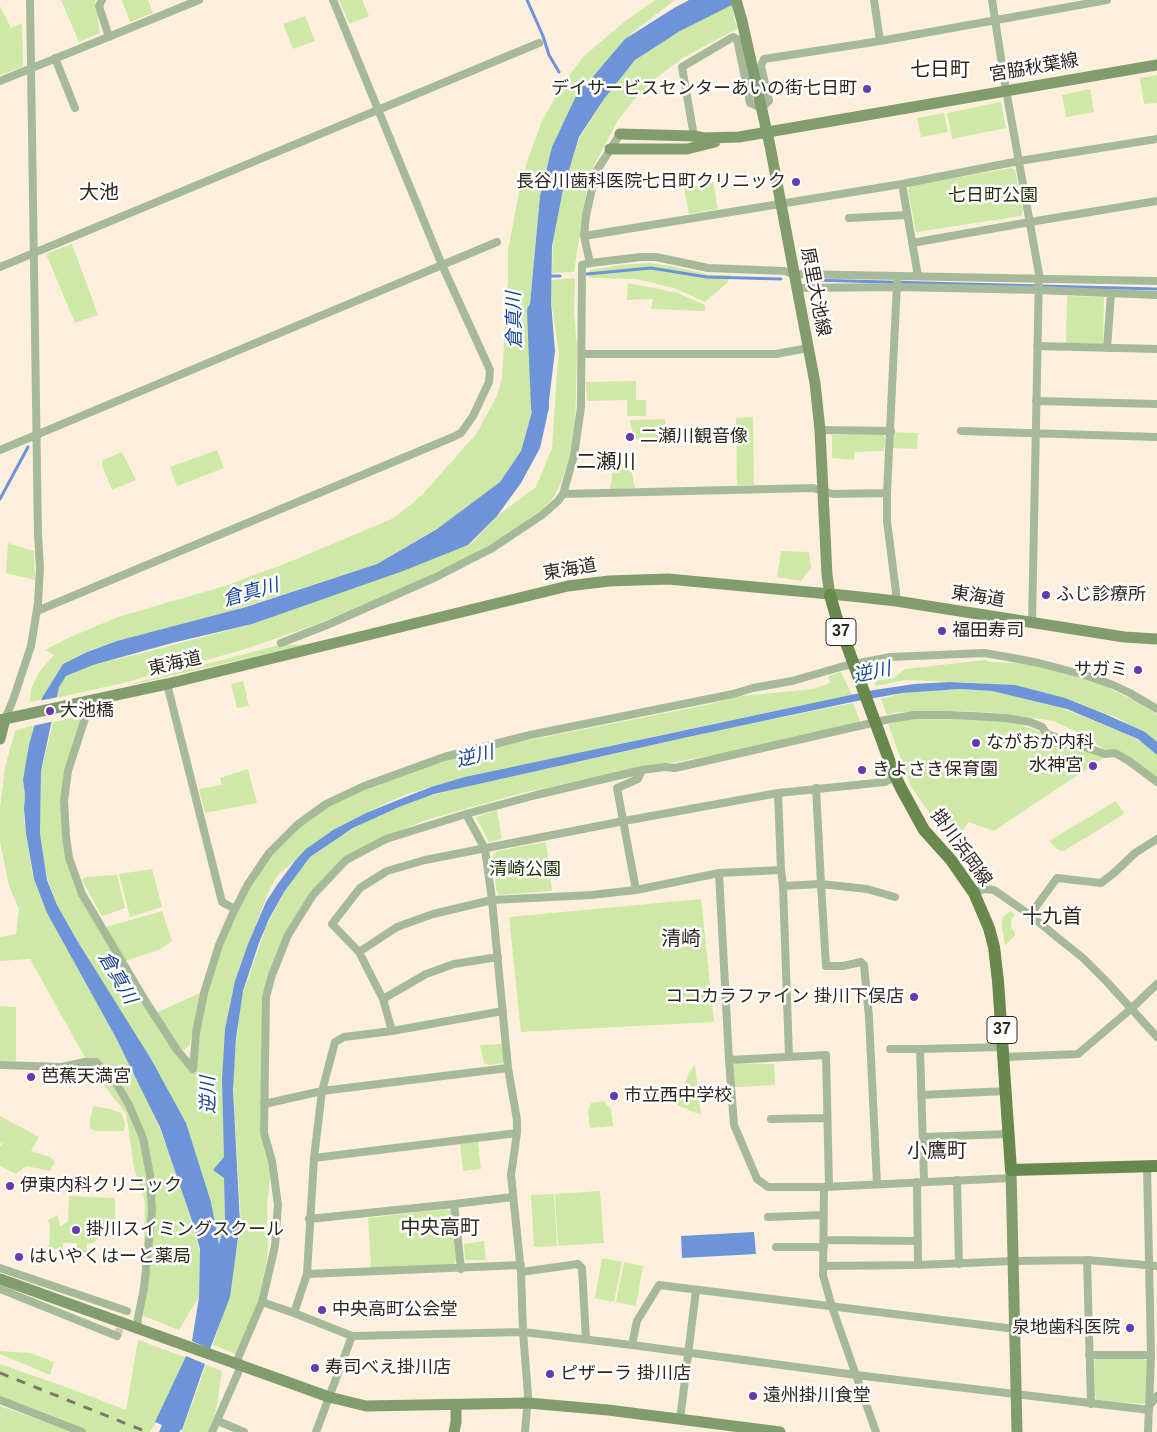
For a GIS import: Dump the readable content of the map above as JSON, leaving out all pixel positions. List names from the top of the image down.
{
  "streets": {
    "main road": [
      "宮脇秋葉線",
      "原里大池線",
      "東海道",
      "37",
      "掛川浜岡線"
    ]
  },
  "crossings": [
    ["宮脇秋葉線", "原里大池線"],
    ["原里大池線", "東海道"],
    ["原里大池線", "掛川浜岡線"],
    ["東海道", "掛川浜岡線"]
  ],
  "districts": [
    "七日町",
    "大池",
    "二瀬川",
    "十九首",
    "清崎",
    "小鷹町",
    "中央高町"
  ],
  "water": ["倉真川", "逆川"],
  "parks": ["七日町公園", "清崎公園"],
  "places": [
    "デイサービスセンターあいの街七日町",
    "長谷川歯科医院七日町クリニック",
    "二瀬川観音像",
    "ふじ診療所",
    "福田寿司",
    "サガミ",
    "大池橋",
    "ながおか内科",
    "水神宮",
    "きよさき保育園",
    "ココカラファイン 掛川下俣店",
    "芭蕉天満宮",
    "市立西中学校",
    "伊東内科クリニック",
    "掛川スイミングスクール",
    "はいやくはーと薬局",
    "中央高町公会堂",
    "泉地歯科医院",
    "寿司べえ掛川店",
    "ピザーラ 掛川店",
    "遠州掛川食堂"
  ]
}
